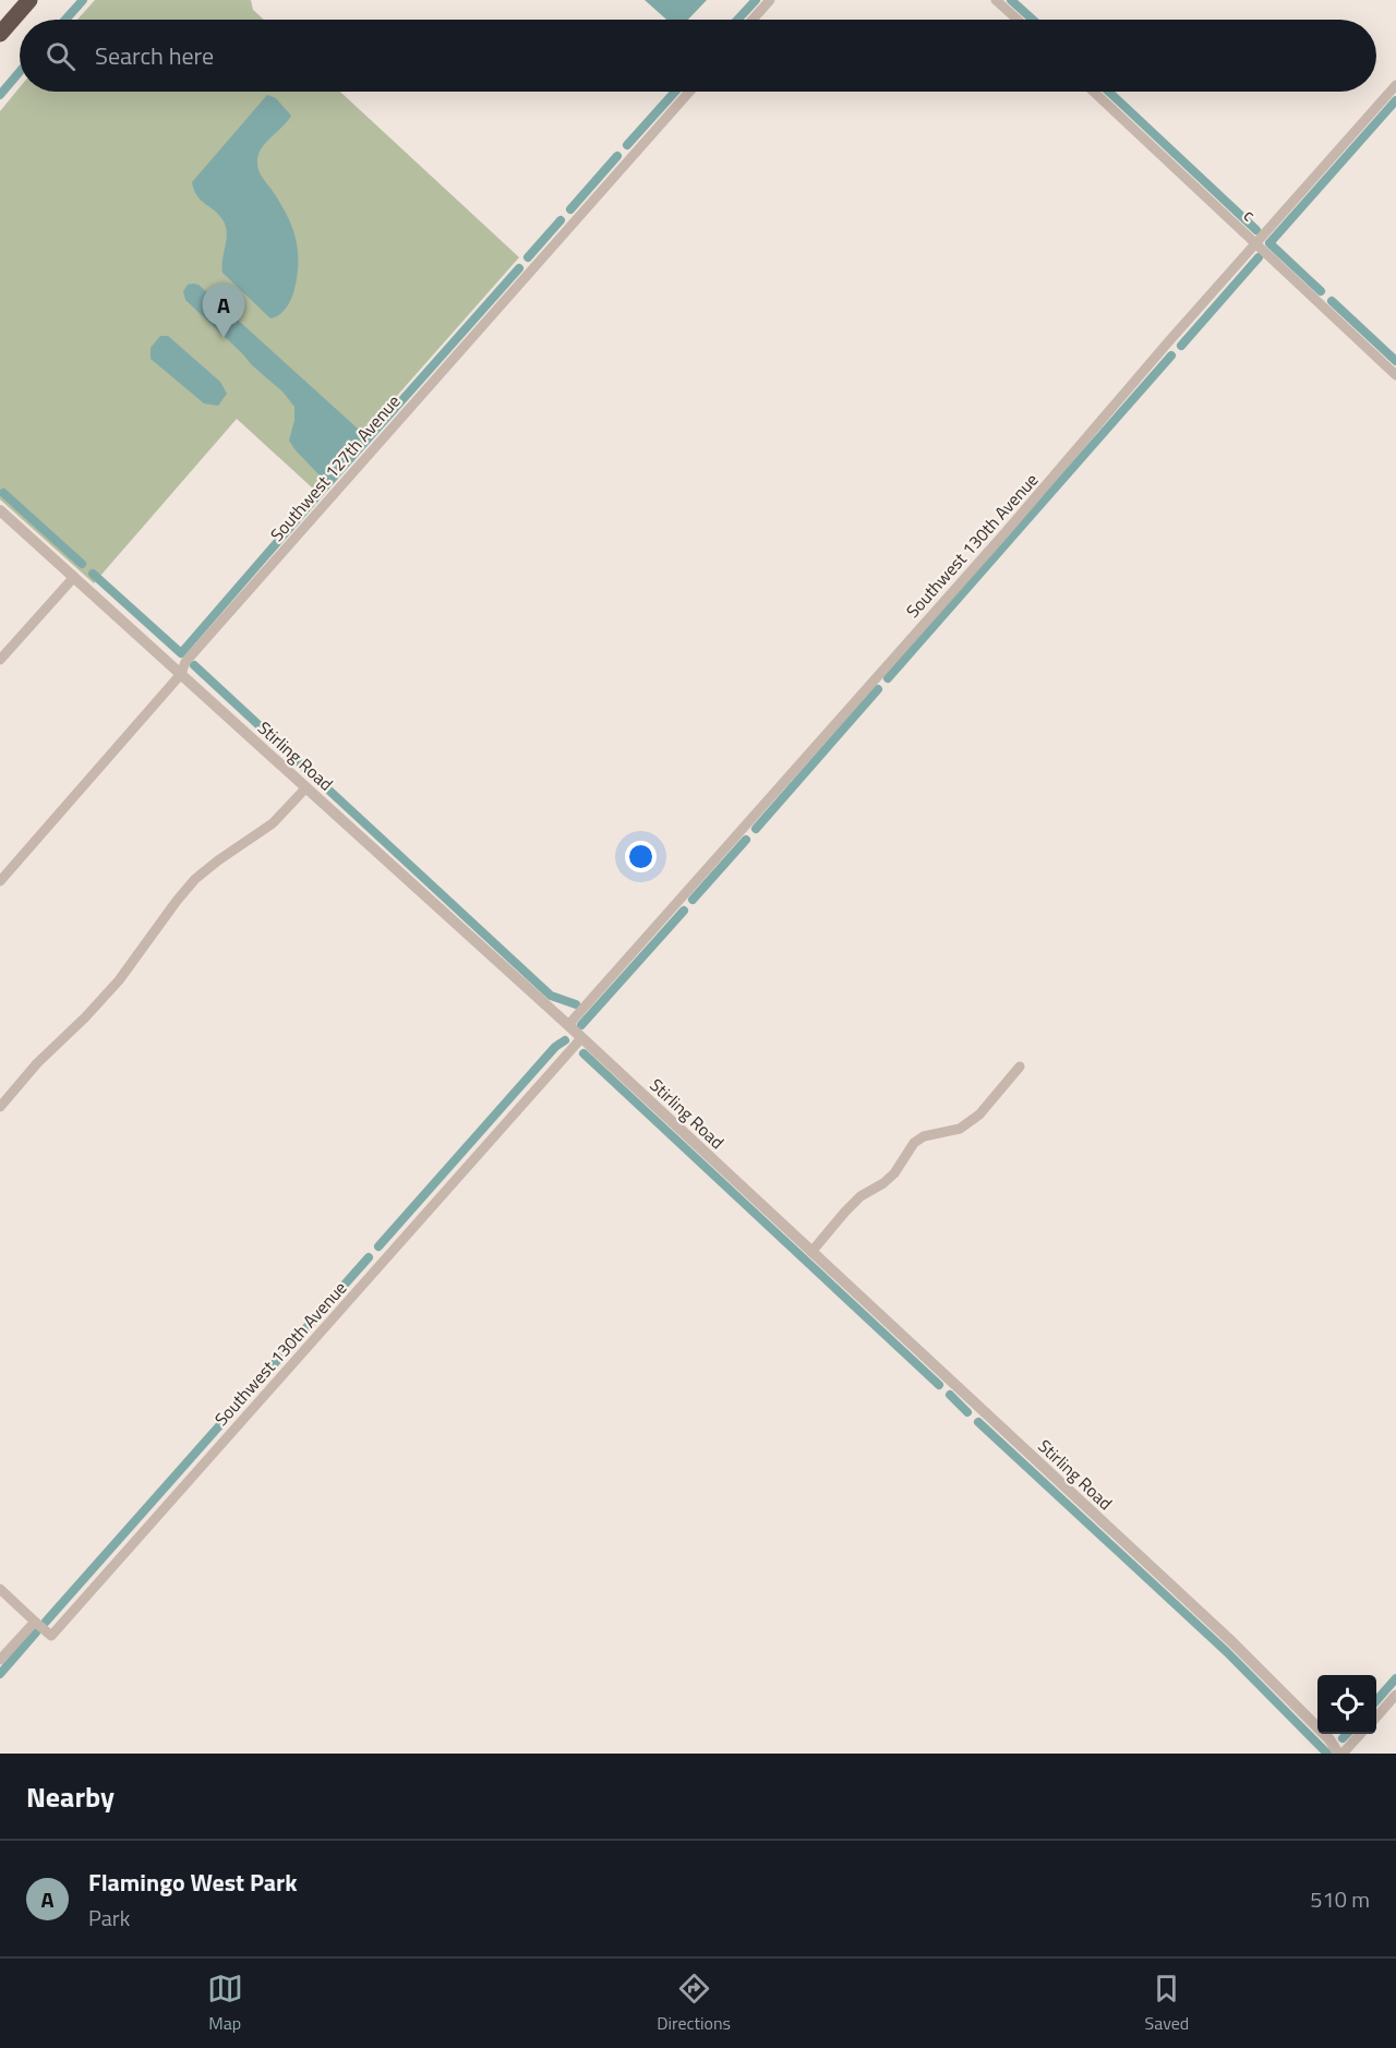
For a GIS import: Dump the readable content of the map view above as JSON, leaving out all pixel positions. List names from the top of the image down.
{
  "streets": {
    "street": [
      "c",
      "Southwest 127th Avenue",
      "Southwest 130th Avenue",
      "Stirling Road"
    ]
  },
  "crossings": [
    ["c", "Southwest 130th Avenue"],
    ["Southwest 127th Avenue", "Stirling Road"],
    ["Southwest 130th Avenue", "Stirling Road"]
  ],
  "page": {
    "search": "Search here",
    "pins": "A",
    "heading": "Nearby",
    "list": [
      {
        "mark": "A",
        "name": "Flamingo West Park",
        "note": "Park",
        "value": "510 m"
      }
    ],
    "nav": ["Map", "Directions", "Saved"]
  }
}
